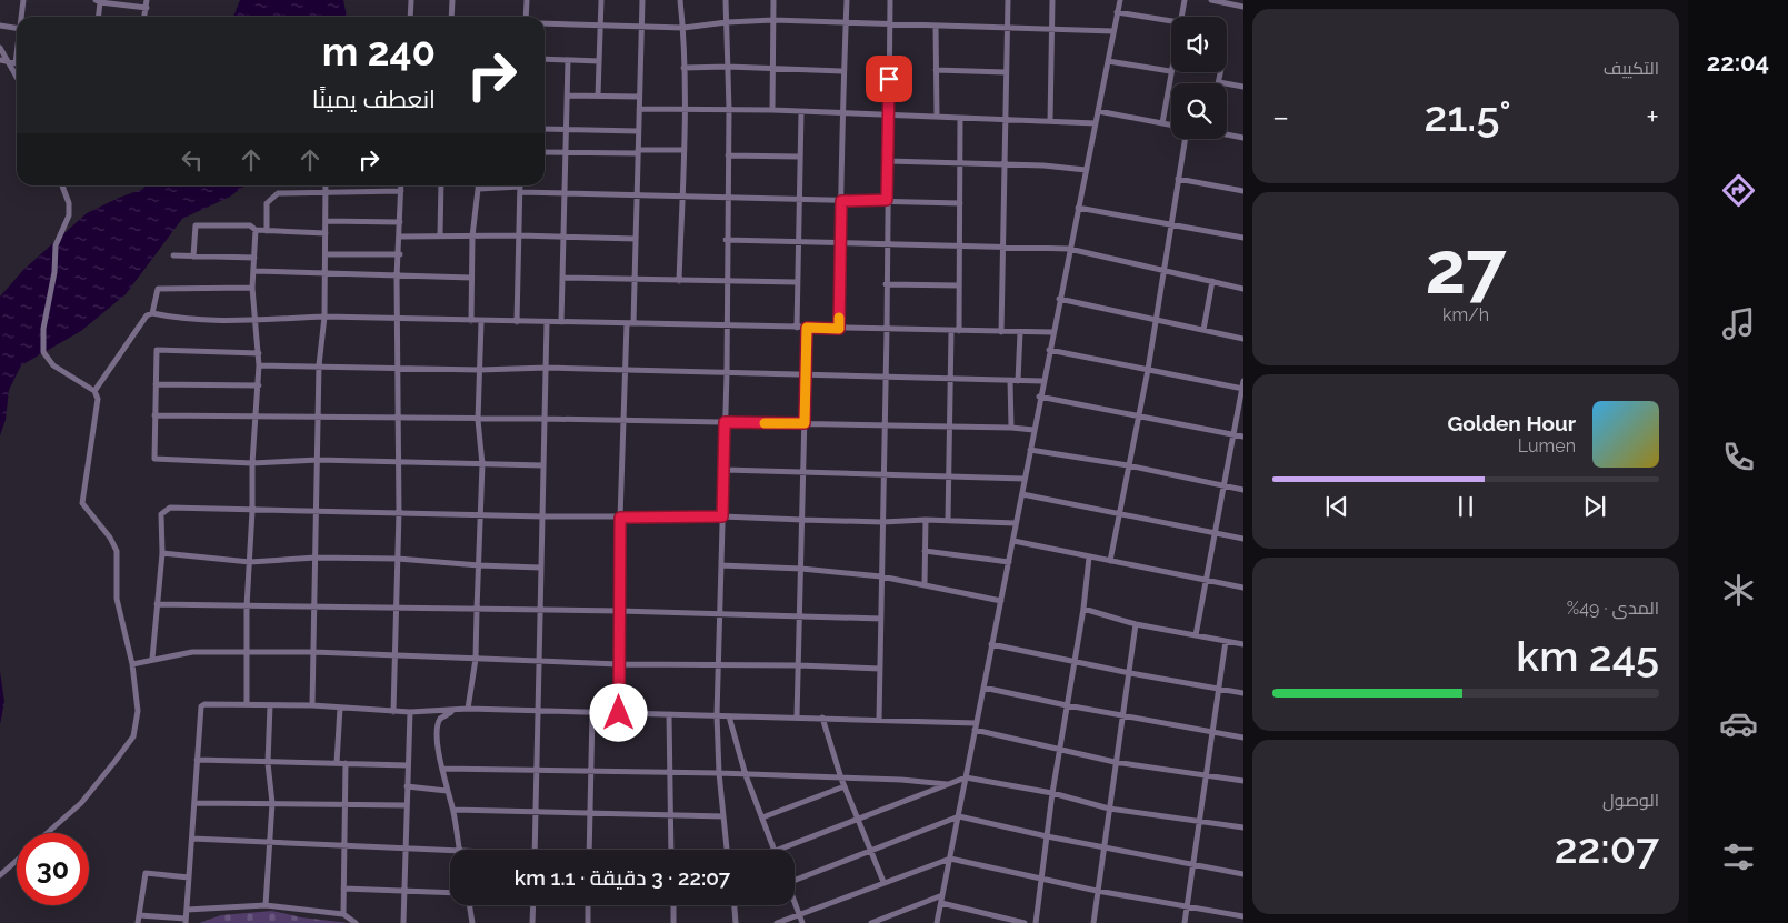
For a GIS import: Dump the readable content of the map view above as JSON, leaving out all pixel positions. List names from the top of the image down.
{
  "page": {
    "tabs": "22:04",
    "tile": [
      "التكييف",
      ["27", "km/h"],
      ["المدى · 49%", "245 km"],
      ["الوصول", "22:07"]
    ],
    "turn": ["240 m", "انعطف يمينًا"],
    "heat": ["−", "21.5°", "+"],
    "song": ["Golden Hour", "Lumen"],
    "limit": "30",
    "trip": "22:07 · 3 دقيقة · 1.1 km"
  }
}
